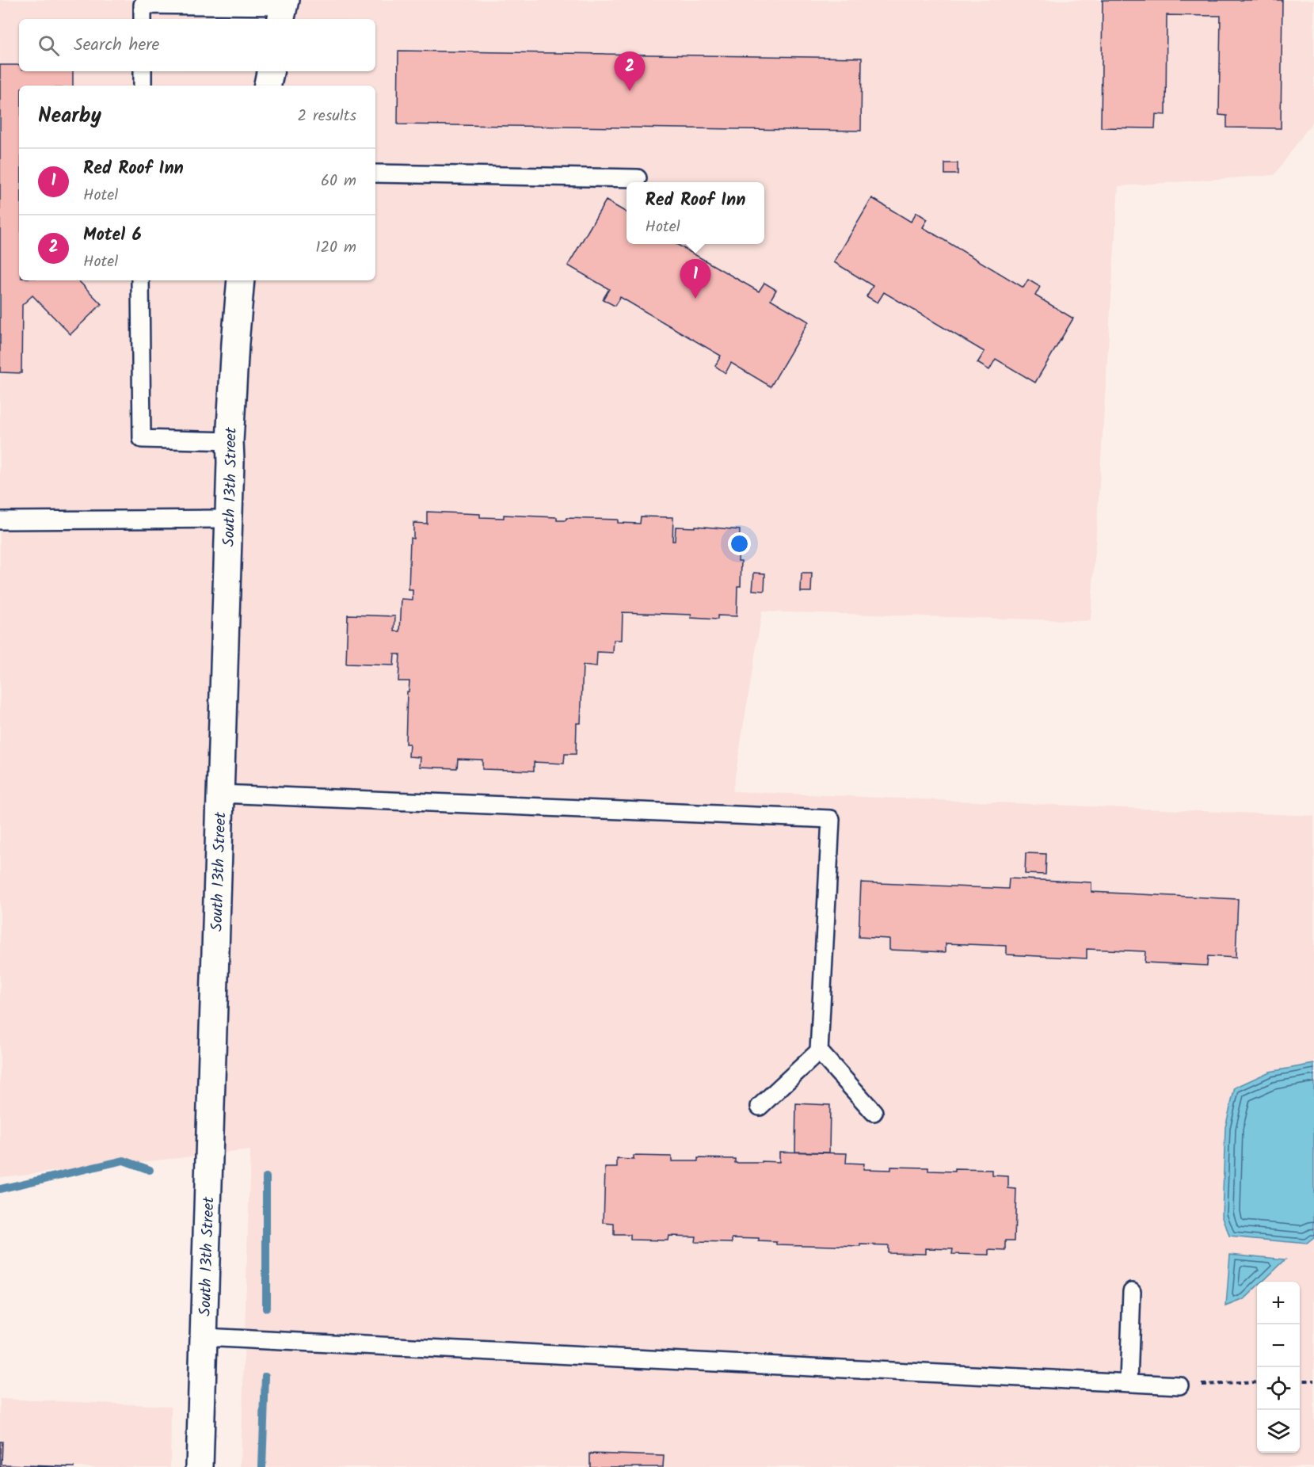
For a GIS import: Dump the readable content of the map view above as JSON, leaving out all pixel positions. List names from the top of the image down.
{
  "streets": {
    "street": ["South 13th Street"]
  },
  "page": {
    "search": "Search here",
    "pins": ["2", "1"],
    "heading": ["Nearby", "2 results"],
    "list": [
      {
        "mark": "1",
        "name": "Red Roof Inn",
        "note": "Hotel",
        "value": "60 m"
      },
      {
        "mark": "2",
        "name": "Motel 6",
        "note": "Hotel",
        "value": "120 m"
      }
    ],
    "popup": ["Red Roof Inn", "Hotel"],
    "map_buttons": ["+", "−"]
  }
}
